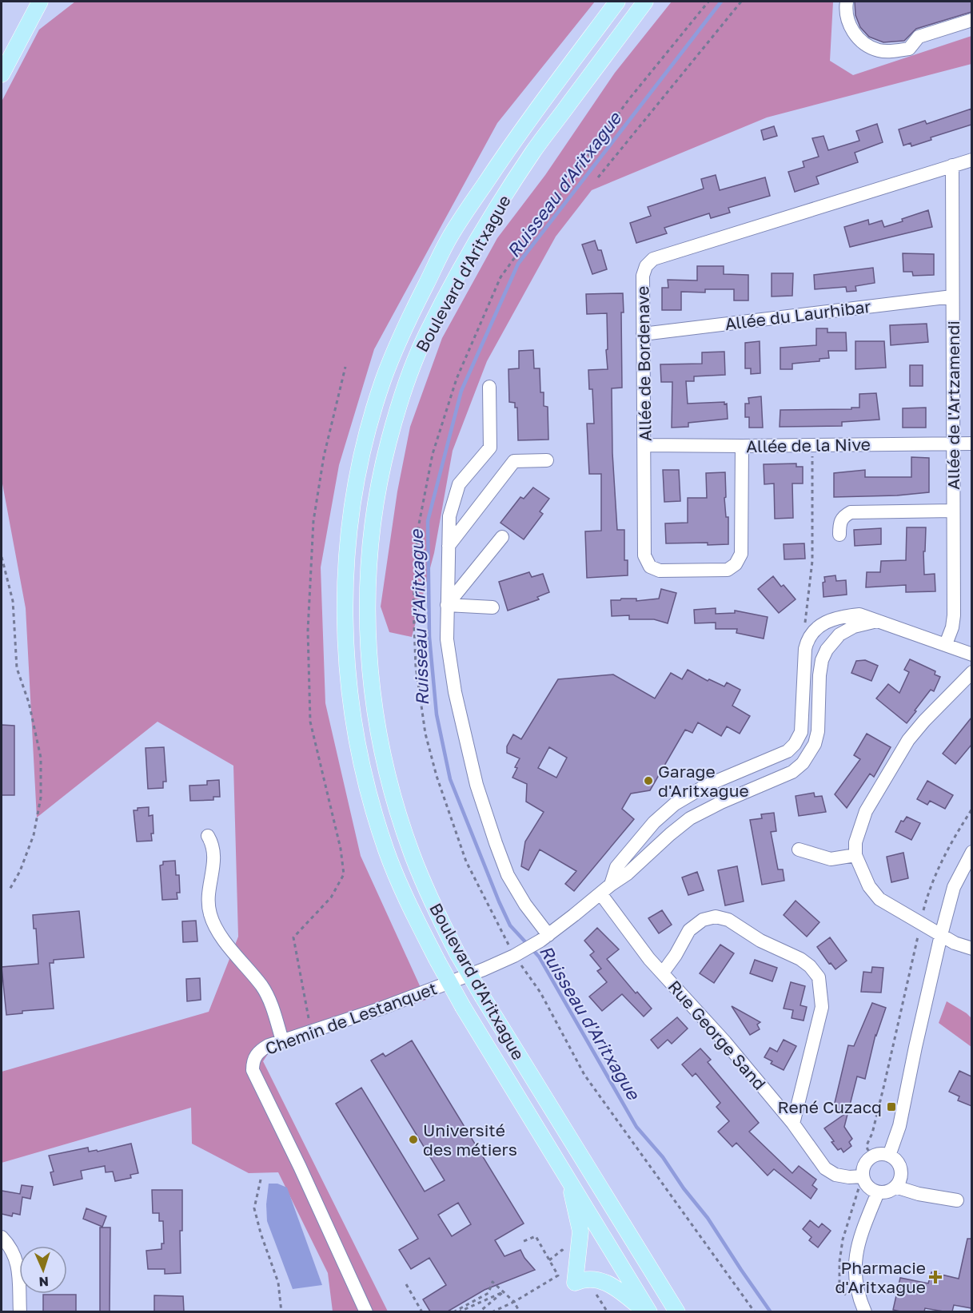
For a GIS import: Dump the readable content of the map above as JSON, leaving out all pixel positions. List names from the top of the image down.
{
  "streets": {
    "main road": ["Boulevard d'Aritxague"],
    "street": [
      "Allée du Laurhibar",
      "Allée de Bordenave",
      "Allée de l'Artzamendi",
      "Allée de la Nive",
      "Chemin de Lestanquet",
      "Rue George Sand"
    ]
  },
  "crossings": [
    ["Allée du Laurhibar", "Allée de Bordenave"],
    ["Allée du Laurhibar", "Allée de l'Artzamendi"],
    ["Allée de Bordenave", "Allée de l'Artzamendi"],
    ["Allée de Bordenave", "Allée de la Nive"],
    ["Allée de l'Artzamendi", "Allée de la Nive"],
    ["Chemin de Lestanquet", "Rue George Sand"]
  ],
  "water": ["Ruisseau d'Aritxague"],
  "places": {
    "other": ["Garage d'Aritxague", "Université des métiers"],
    "transit": ["René Cuzacq"],
    "health": ["Pharmacie d'Aritxague"]
  },
  "north": "bottom"
}
